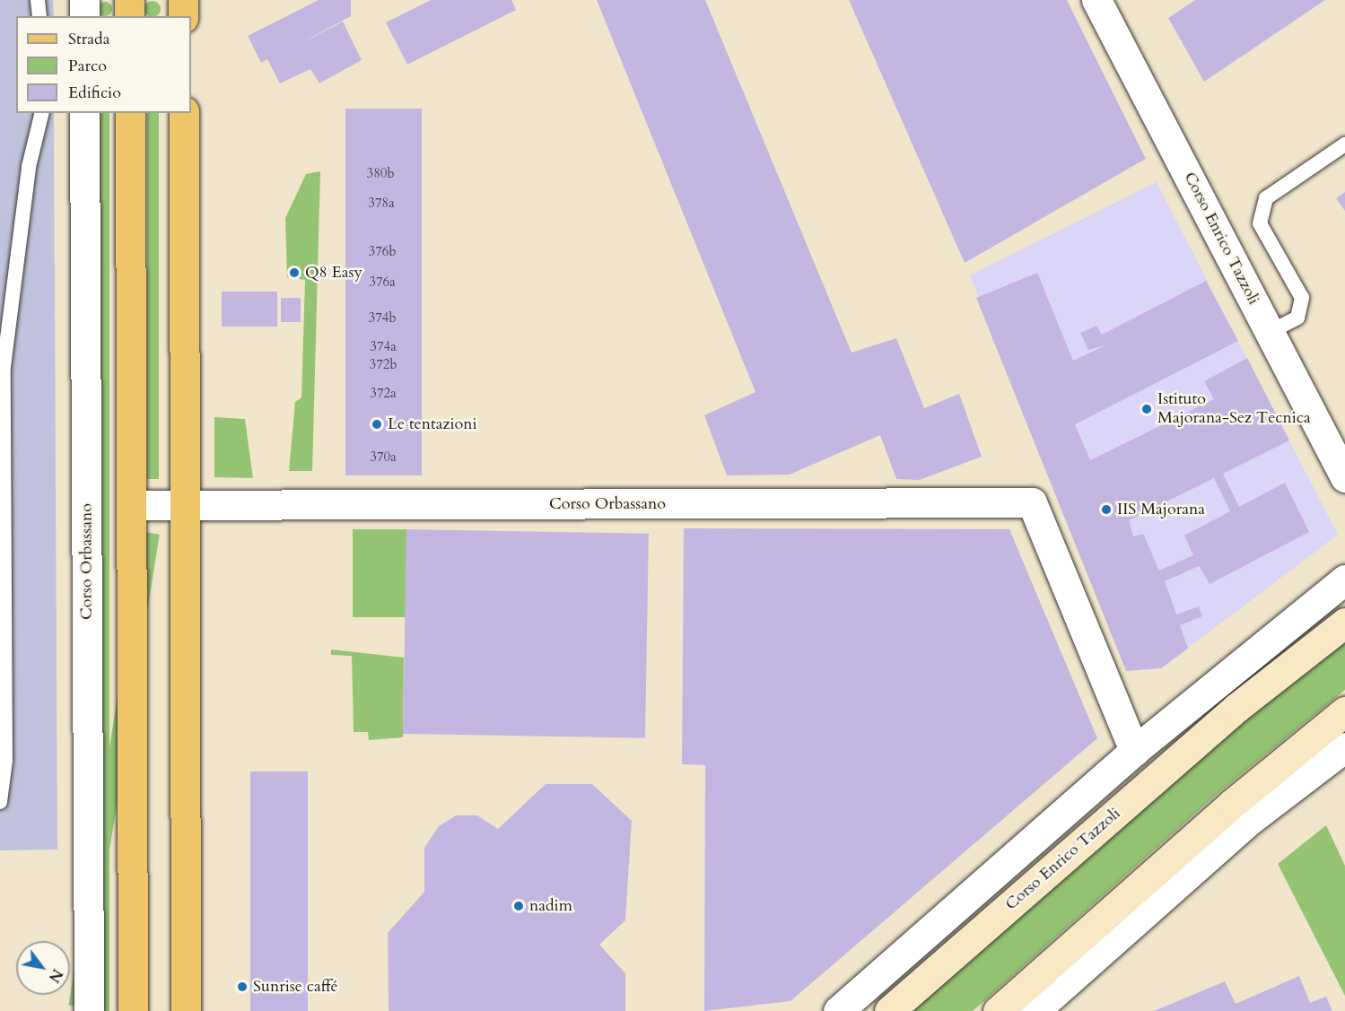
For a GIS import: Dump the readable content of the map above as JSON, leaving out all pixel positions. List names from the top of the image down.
{
  "streets": {
    "street": ["Corso Enrico Tazzoli", "Corso Orbassano"]
  },
  "crossings": [
    ["Corso Enrico Tazzoli", "Corso Orbassano"]
  ],
  "places": [
    "Q8 Easy",
    "Istituto Majorana-Sez Tecnica",
    "Le tentazioni",
    "IIS Majorana",
    "nadim",
    "Sunrise caffé"
  ],
  "house_numbers": [
    "380b",
    "378a",
    "376b",
    "376a",
    "374b",
    "374a",
    "372b",
    "372a",
    "370a"
  ],
  "legend": ["Strada", "Parco", "Edificio"],
  "north": "bottom right"
}
